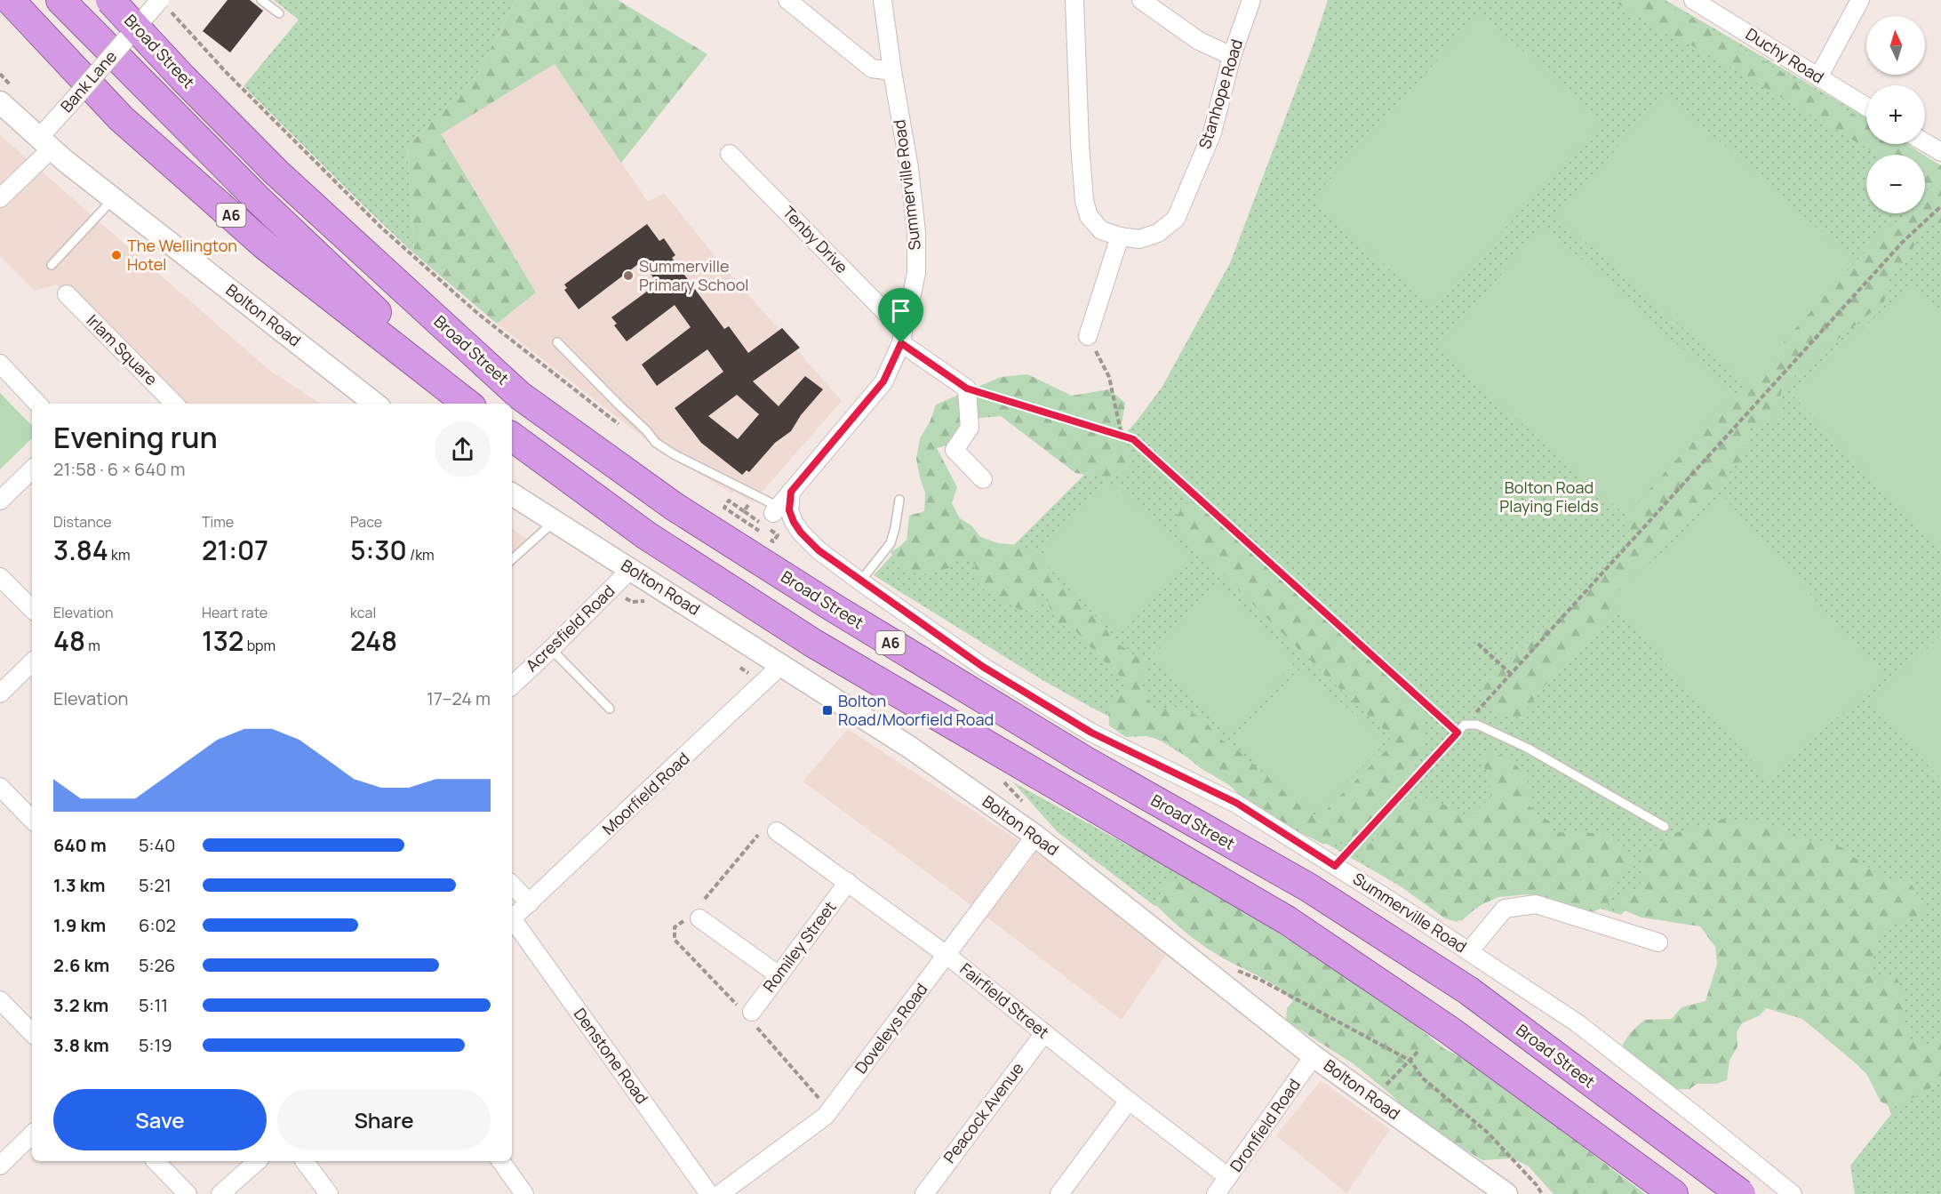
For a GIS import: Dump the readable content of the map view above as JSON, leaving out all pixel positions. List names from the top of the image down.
{
  "streets": {
    "highway": ["Broad Street", "A6"],
    "street": [
      "Duchy Road",
      "Bank Lane",
      "Stanhope Road",
      "Summerville Road",
      "Tenby Drive",
      "Bolton Road",
      "Irlam Square",
      "Acresfield Road",
      "Moorfield Road",
      "Romiley Street",
      "Fairfield Street",
      "Doveleys Road",
      "Denstone Road",
      "Peacock Avenue",
      "Dronfield Road"
    ]
  },
  "crossings": [
    ["Bank Lane", "Bolton Road"],
    ["Summerville Road", "Tenby Drive"],
    ["Bolton Road", "Acresfield Road"],
    ["Bolton Road", "Moorfield Road"],
    ["Bolton Road", "Doveleys Road"],
    ["Bolton Road", "Dronfield Road"],
    ["Romiley Street", "Fairfield Street"],
    ["Fairfield Street", "Doveleys Road"],
    ["Fairfield Street", "Peacock Avenue"],
    ["Fairfield Street", "Dronfield Road"]
  ],
  "parks": ["Bolton Road Playing Fields"],
  "places": {
    "other": ["The Wellington Hotel", "Summerville Primary School"],
    "transit": ["Bolton Road/Moorfield Road"]
  },
  "north": "top",
  "page": {
    "map_buttons": ["+", "−"],
    "heading": ["Evening run", "21:58 · 6 × 640 m"],
    "stats": [
      ["Distance", "3.84 km"],
      ["Time", "21:07"],
      ["Pace", "5:30 /km"],
      ["Elevation", "48 m"],
      ["Heart rate", "132 bpm"],
      ["kcal", "248"]
    ],
    "chart": ["Elevation", "17–24 m"],
    "list": [
      {
        "name": "640 m",
        "note": "5:40"
      },
      {
        "name": "1.3 km",
        "note": "5:21"
      },
      {
        "name": "1.9 km",
        "note": "6:02"
      },
      {
        "name": "2.6 km",
        "note": "5:26"
      },
      {
        "name": "3.2 km",
        "note": "5:11"
      },
      {
        "name": "3.8 km",
        "note": "5:19"
      }
    ],
    "buttons": ["Save", "Share"]
  }
}
